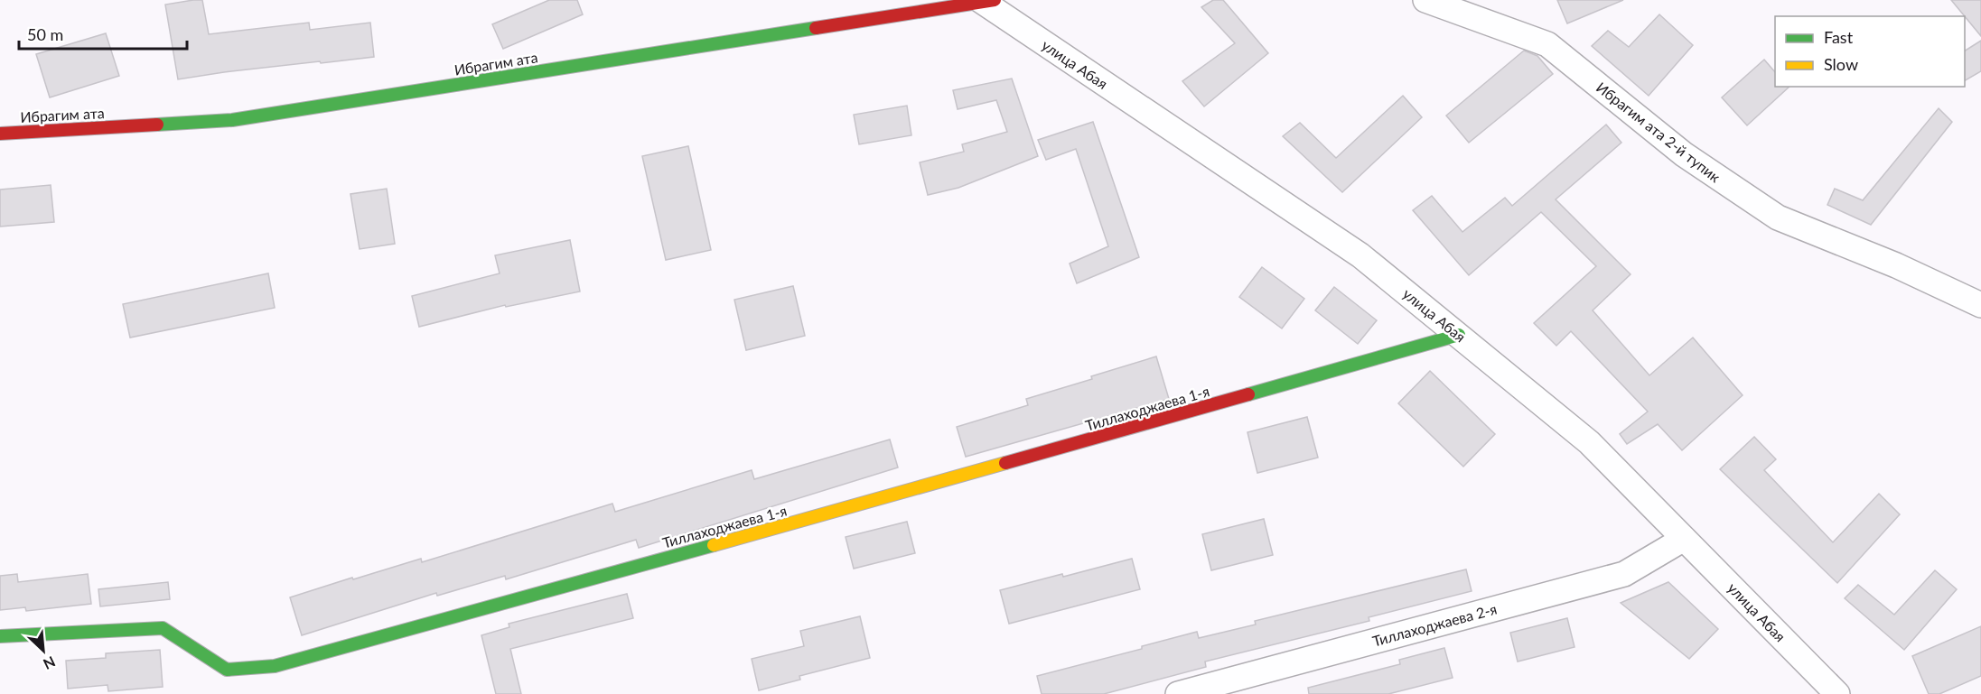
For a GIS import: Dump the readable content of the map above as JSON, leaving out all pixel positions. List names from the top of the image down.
{
  "streets": {
    "street": [
      "Ибрагим ата",
      "улица Абая",
      "Ибрагим ата 2-й тупик",
      "Тиллаходжаева 1-я",
      "Тиллаходжаева 2-я"
    ]
  },
  "crossings": [
    ["Ибрагим ата", "улица Абая"],
    ["улица Абая", "Тиллаходжаева 1-я"],
    ["улица Абая", "Тиллаходжаева 2-я"]
  ],
  "legend": ["Fast", "Slow"],
  "scale_bar": "50 m",
  "north": "bottom right"
}
